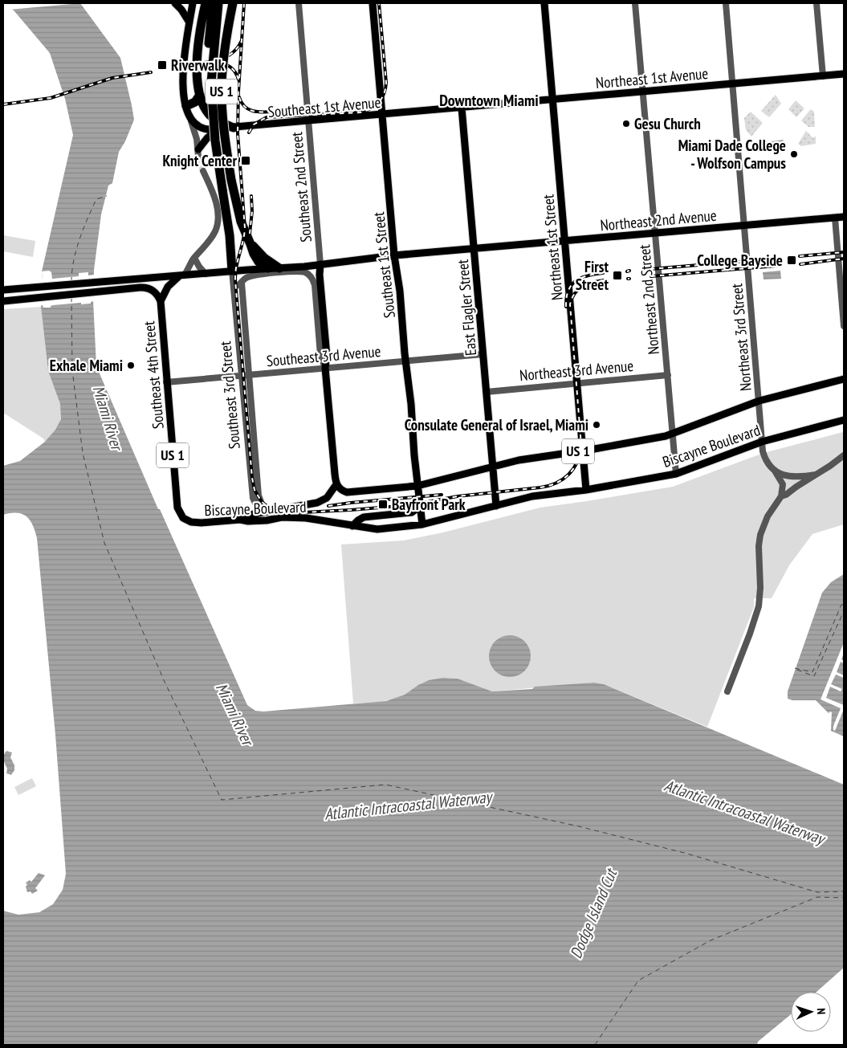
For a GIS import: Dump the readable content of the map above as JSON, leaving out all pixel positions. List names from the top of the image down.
{
  "streets": {
    "highway": ["US 1"],
    "main road": [
      "Northeast 1st Avenue",
      "Southeast 1st Avenue",
      "Southeast 2nd Street",
      "Northeast 2nd Avenue",
      "Northeast 1st Street",
      "Southeast 1st Street",
      "East Flagler Street",
      "Southeast 4th Street",
      "Biscayne Boulevard"
    ],
    "street": [
      "Northeast 2nd Street",
      "Northeast 3rd Street",
      "Southeast 3rd Avenue",
      "Northeast 3rd Avenue",
      "Southeast 3rd Street"
    ]
  },
  "crossings": [
    ["Northeast 1st Avenue", "Southeast 1st Avenue"],
    ["Northeast 1st Avenue", "Northeast 1st Street"],
    ["Northeast 1st Avenue", "Northeast 2nd Street"],
    ["Northeast 1st Avenue", "East Flagler Street"],
    ["Northeast 1st Avenue", "Northeast 3rd Street"],
    ["US 1", "Northeast 2nd Avenue"],
    ["US 1", "Southeast 3rd Street"],
    ["Southeast 1st Avenue", "Southeast 2nd Street"],
    ["Southeast 1st Avenue", "Southeast 1st Street"],
    ["Southeast 1st Avenue", "East Flagler Street"],
    ["Southeast 2nd Street", "Northeast 2nd Avenue"],
    ["Southeast 2nd Street", "Southeast 3rd Avenue"],
    ["Southeast 2nd Street", "Biscayne Boulevard"],
    ["Northeast 2nd Avenue", "Northeast 1st Street"],
    ["Northeast 2nd Avenue", "Southeast 1st Street"],
    ["Northeast 2nd Avenue", "Northeast 2nd Street"],
    ["Northeast 2nd Avenue", "East Flagler Street"],
    ["Northeast 2nd Avenue", "Northeast 3rd Street"],
    ["Northeast 2nd Avenue", "Southeast 3rd Street"],
    ["Northeast 1st Street", "Northeast 3rd Avenue"],
    ["Northeast 1st Street", "Biscayne Boulevard"],
    ["Southeast 1st Street", "Southeast 3rd Avenue"],
    ["Southeast 1st Street", "Biscayne Boulevard"],
    ["Northeast 2nd Street", "Northeast 3rd Avenue"],
    ["Northeast 2nd Street", "Biscayne Boulevard"],
    ["East Flagler Street", "Southeast 3rd Avenue"],
    ["East Flagler Street", "Northeast 3rd Avenue"],
    ["East Flagler Street", "Biscayne Boulevard"],
    ["Northeast 3rd Street", "Biscayne Boulevard"],
    ["Southeast 3rd Avenue", "Southeast 4th Street"],
    ["Southeast 3rd Avenue", "Southeast 3rd Street"],
    ["Southeast 4th Street", "Biscayne Boulevard"]
  ],
  "districts": ["Downtown Miami"],
  "water": ["Miami River", "Atlantic Intracoastal Waterway", "Dodge Island Cut"],
  "places": {
    "transit": [
      "Riverwalk",
      "Knight Center",
      "College Bayside",
      "First Street",
      "Bayfront Park"
    ],
    "other": [
      "Gesu Church",
      "Miami Dade College - Wolfson Campus",
      "Exhale Miami",
      "Consulate General of Israel, Miami"
    ]
  },
  "north": "right"
}
